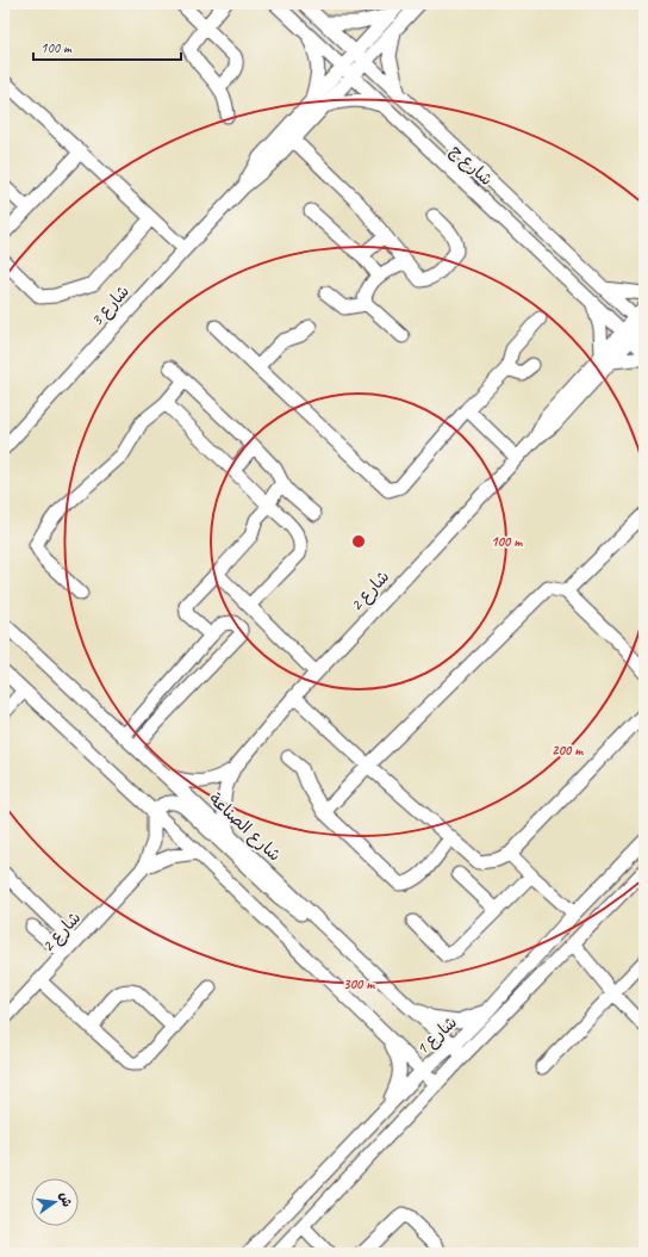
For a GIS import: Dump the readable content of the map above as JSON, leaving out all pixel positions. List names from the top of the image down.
{
  "streets": {
    "street": [
      "شارع ج",
      "شارع 3",
      "شارع 2",
      "شارع الصناعة",
      "شارع 1"
    ]
  },
  "crossings": [
    ["شارع ج", "شارع 3"],
    ["شارع ج", "شارع 2"],
    ["شارع 2", "شارع الصناعة"],
    ["شارع الصناعة", "شارع 1"]
  ],
  "scale_bar": "100 m",
  "north": "right",
  "rings": ["100 m", "200 m", "300 m"]
}
